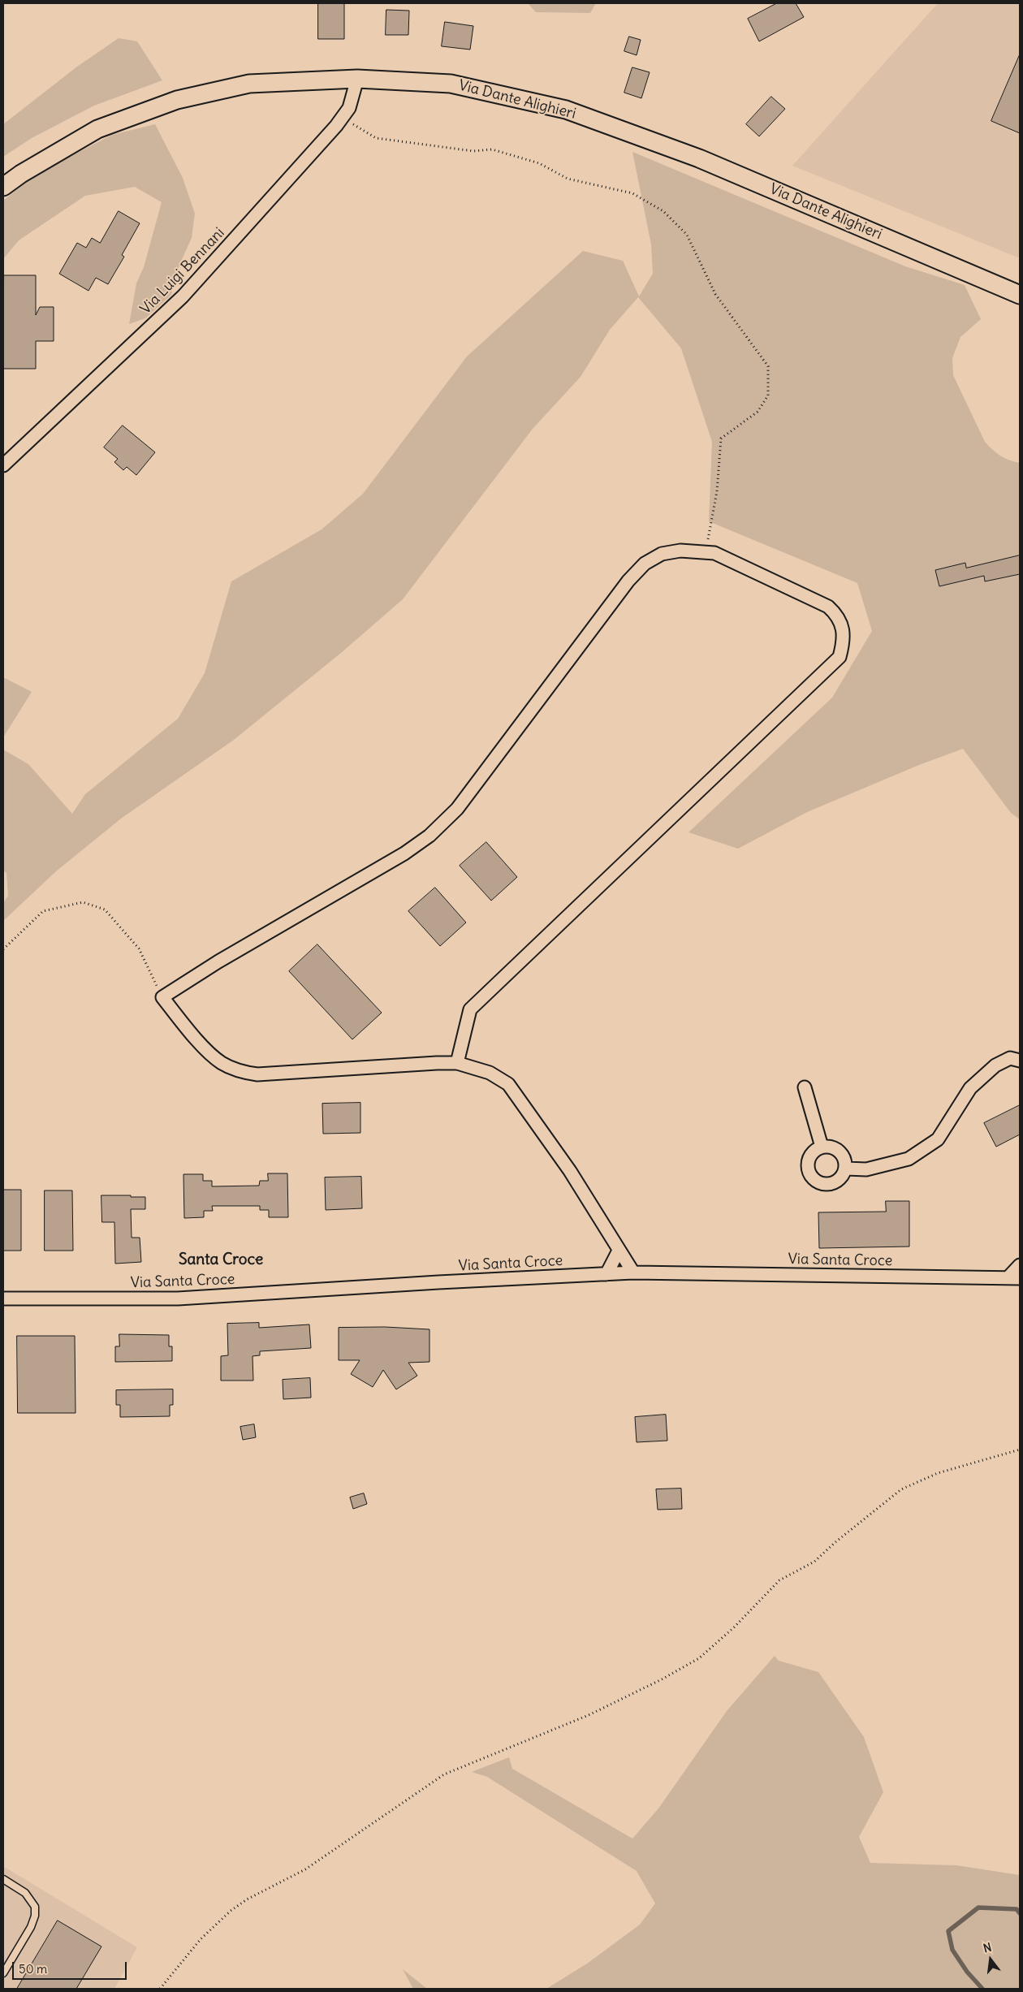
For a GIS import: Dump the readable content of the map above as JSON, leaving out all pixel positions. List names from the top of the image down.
{
  "streets": {
    "main road": ["Via Dante Alighieri"],
    "street": ["Via Luigi Bennani", "Via Santa Croce"]
  },
  "crossings": [
    ["Via Dante Alighieri", "Via Luigi Bennani"]
  ],
  "districts": ["Santa Croce"],
  "scale_bar": "50 m",
  "north": "top"
}
